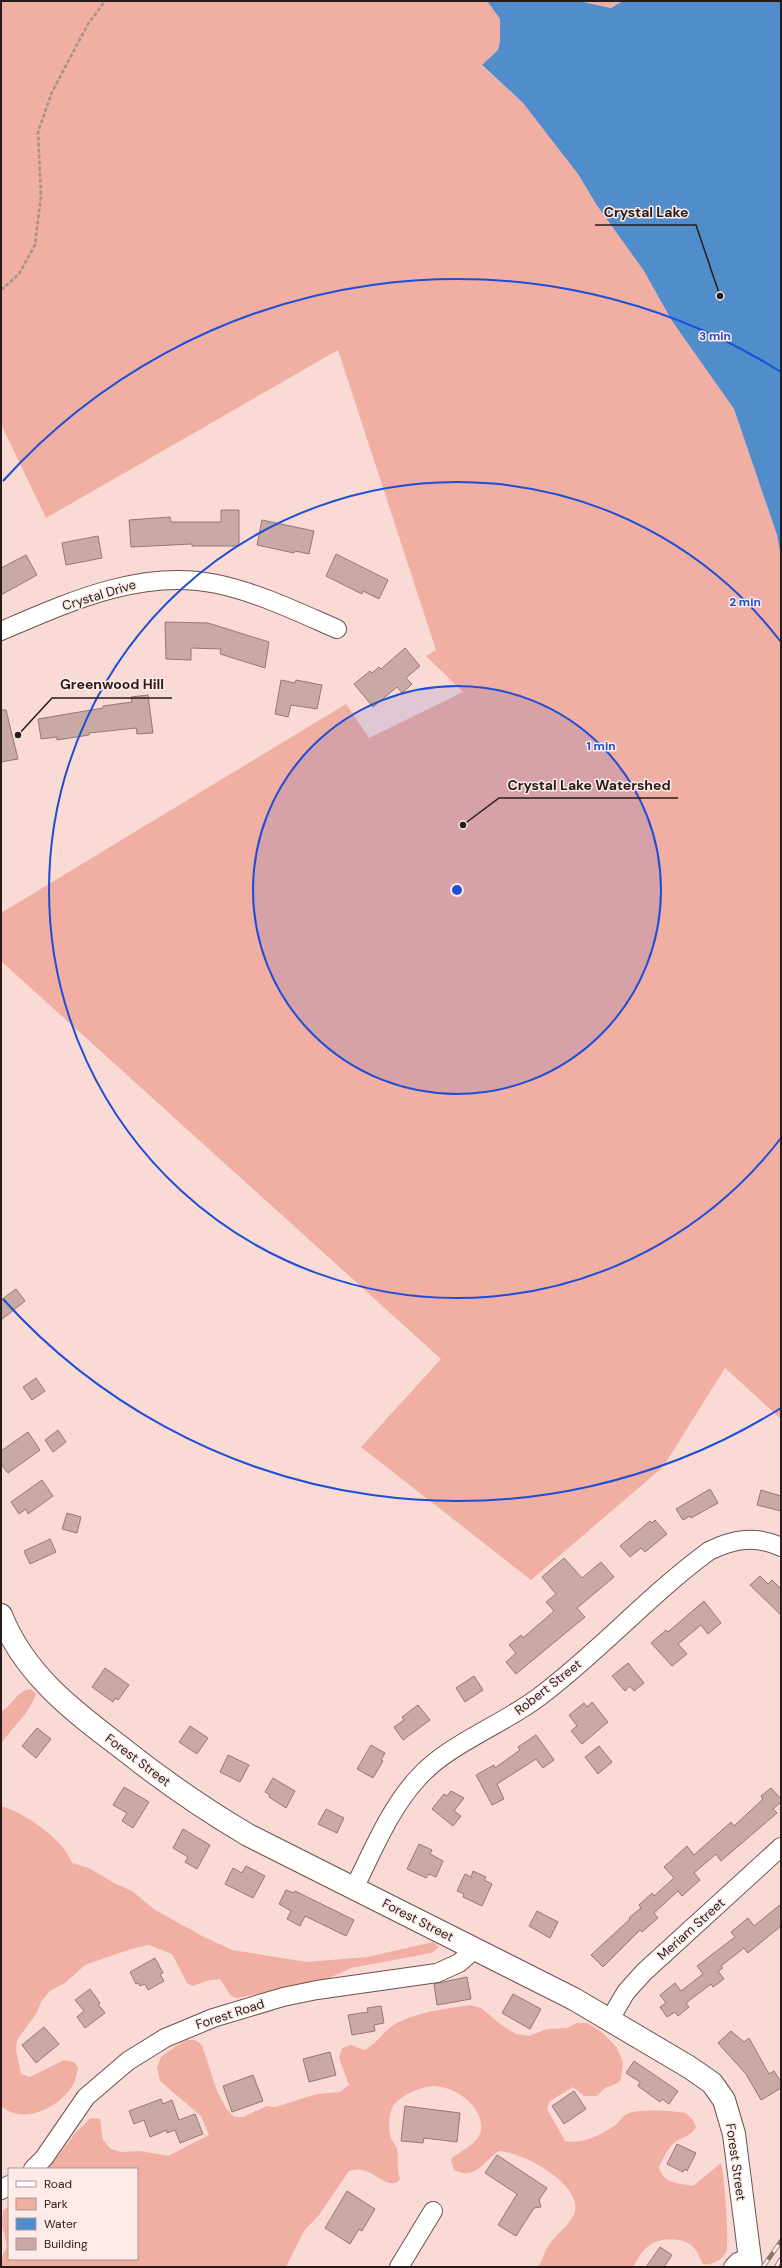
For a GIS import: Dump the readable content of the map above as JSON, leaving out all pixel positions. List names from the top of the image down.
{
  "streets": {
    "main road": ["Forest Street"],
    "street": [
      "Crystal Drive",
      "Robert Street",
      "Meriam Street",
      "Forest Road"
    ]
  },
  "crossings": [
    ["Robert Street", "Forest Street"],
    ["Forest Street", "Meriam Street"],
    ["Forest Street", "Forest Road"]
  ],
  "places": ["Crystal Lake", "Greenwood Hill", "Crystal Lake Watershed"],
  "legend": [
    "Road",
    "Park",
    "Water",
    "Building"
  ],
  "rings": ["3 min", "2 min", "1 min"]
}
